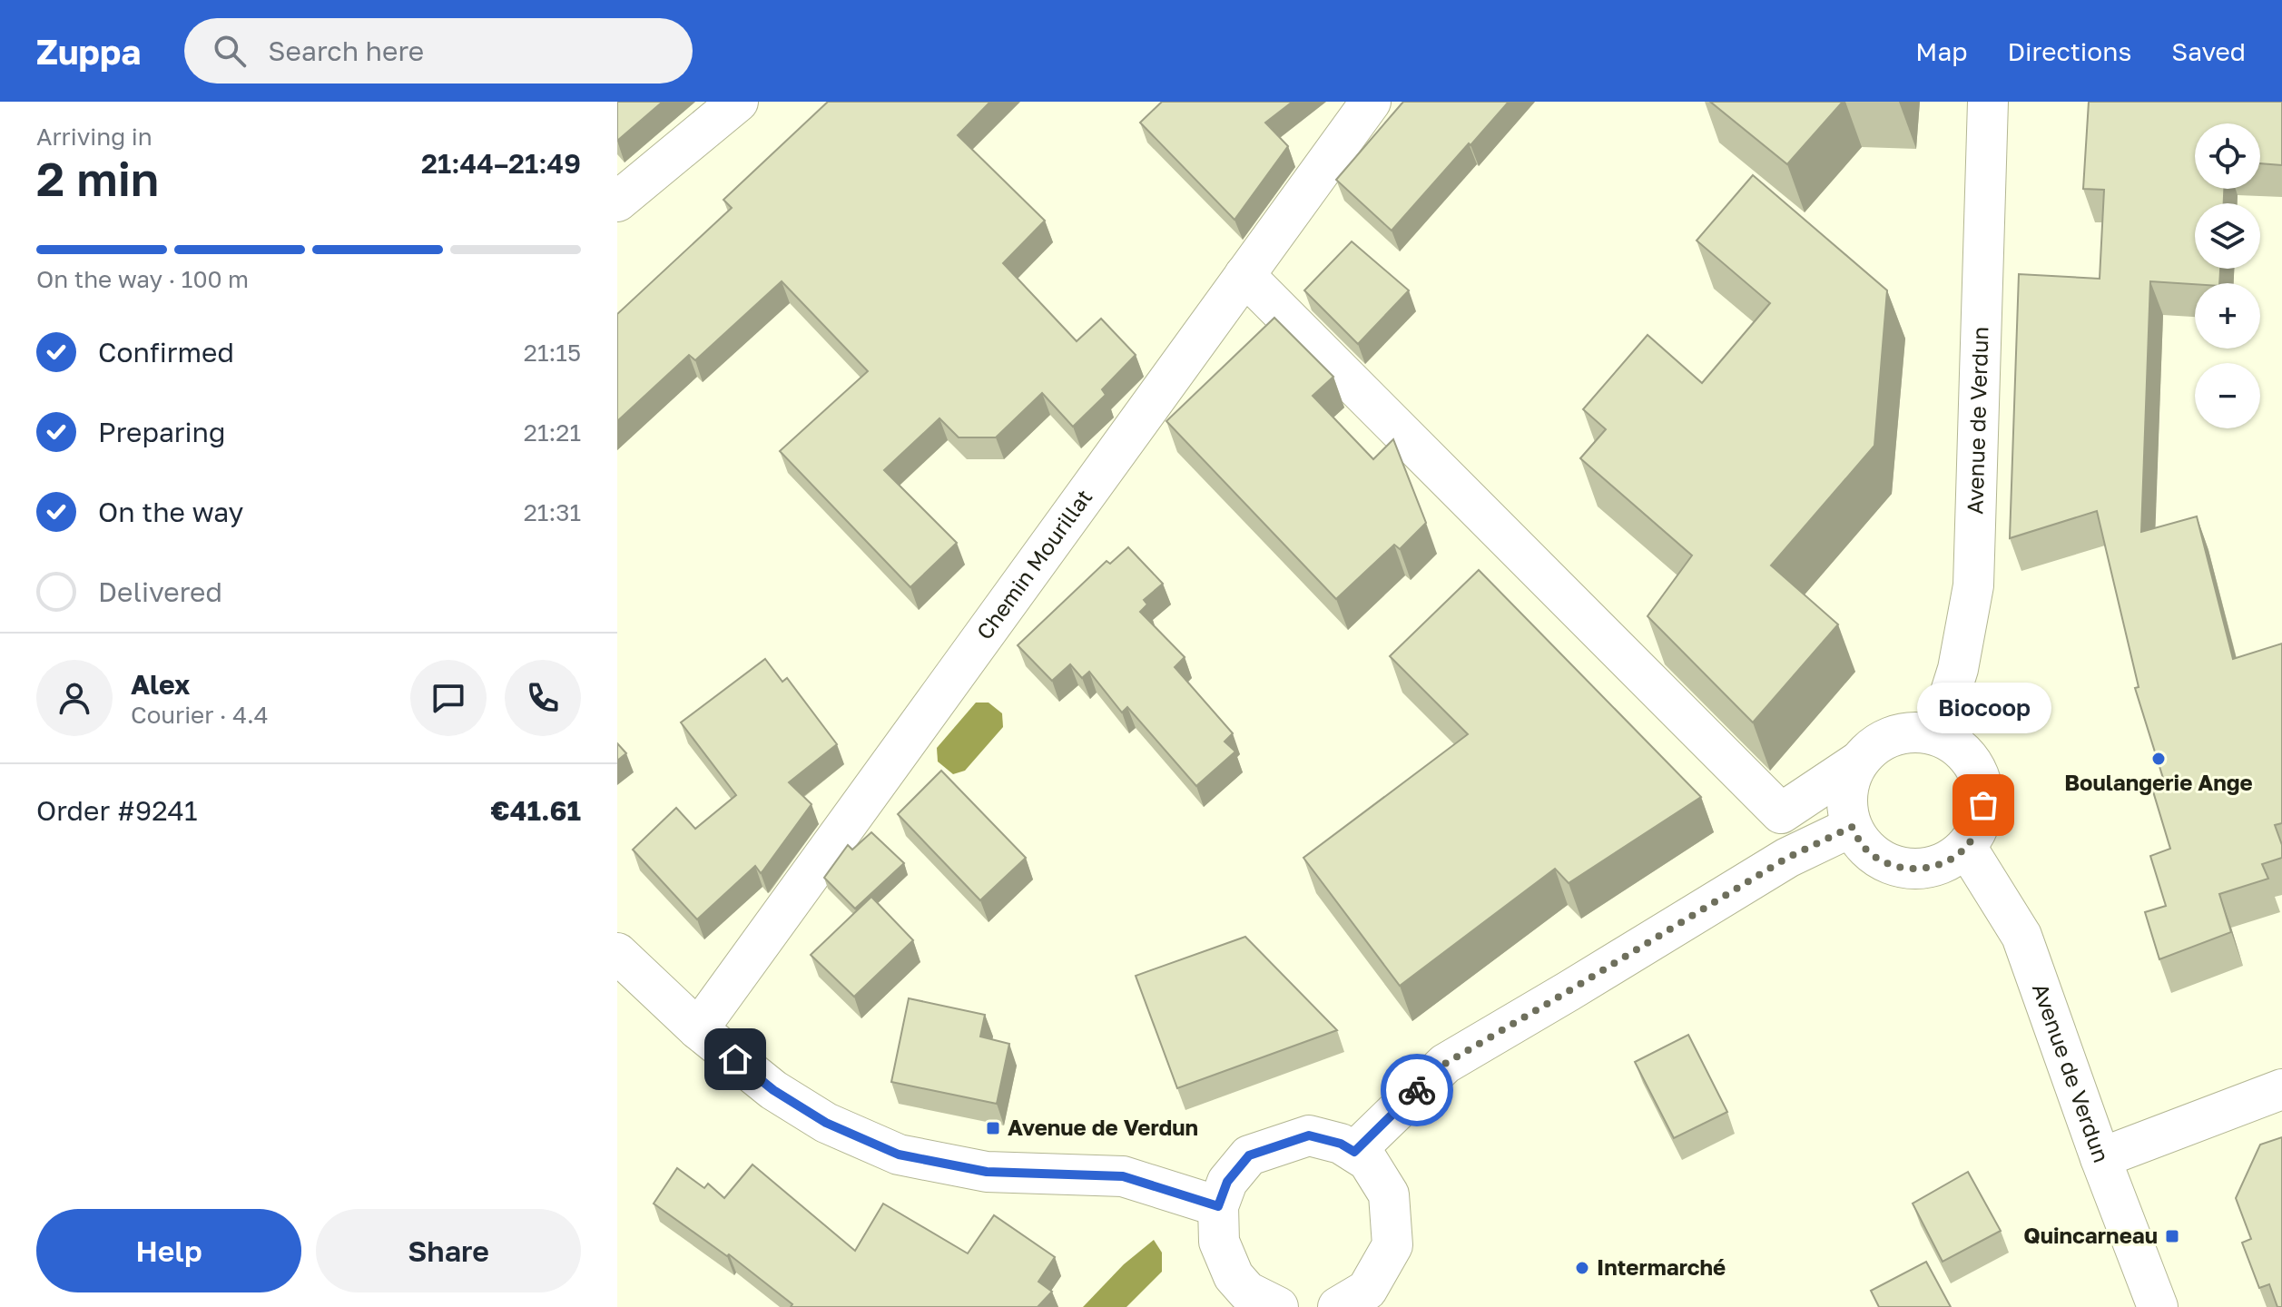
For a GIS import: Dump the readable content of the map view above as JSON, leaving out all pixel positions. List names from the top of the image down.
{
  "streets": {
    "street": ["Avenue de Verdun", "Chemin Mourillat"]
  },
  "places": {
    "other": ["Boulangerie Ange", "Biocoop", "Intermarché"],
    "transit": ["Avenue de Verdun", "Quincarneau"]
  },
  "page": {
    "header": "Zuppa",
    "search": "Search here",
    "nav": ["Map", "Directions", "Saved"],
    "heading": ["2 min", "Arriving in", "21:44–21:49"],
    "panel": [
      "Alex",
      "Courier · 4.4",
      "Order #9241",
      "€41.61"
    ],
    "map_buttons": ["+", "−"],
    "bar": "On the way · 100 m",
    "list": [
      ["Confirmed", "21:15"],
      ["Preparing", "21:21"],
      ["On the way", "21:31"],
      "Delivered"
    ],
    "bubble": "Biocoop",
    "buttons": ["Help", "Share"]
  }
}
